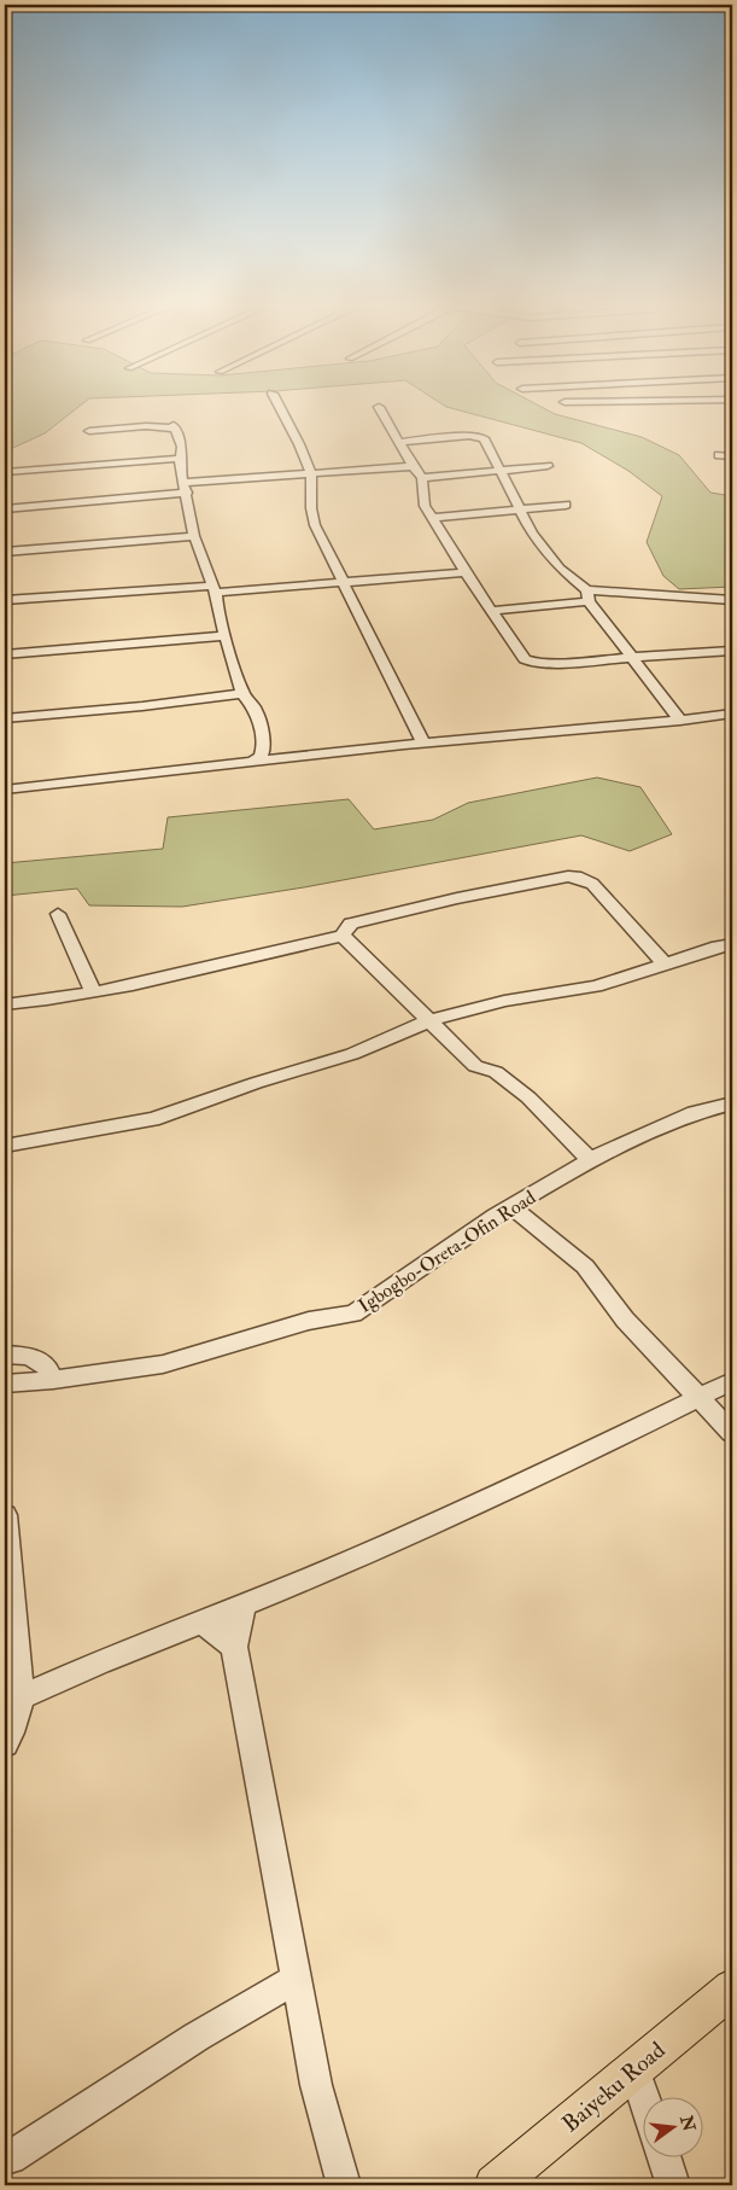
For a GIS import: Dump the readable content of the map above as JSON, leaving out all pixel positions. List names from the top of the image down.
{
  "streets": {
    "main road": ["Baiyeku Road"],
    "street": ["Igbogbo-Oreta-Ofin Road"]
  },
  "north": "right"
}
